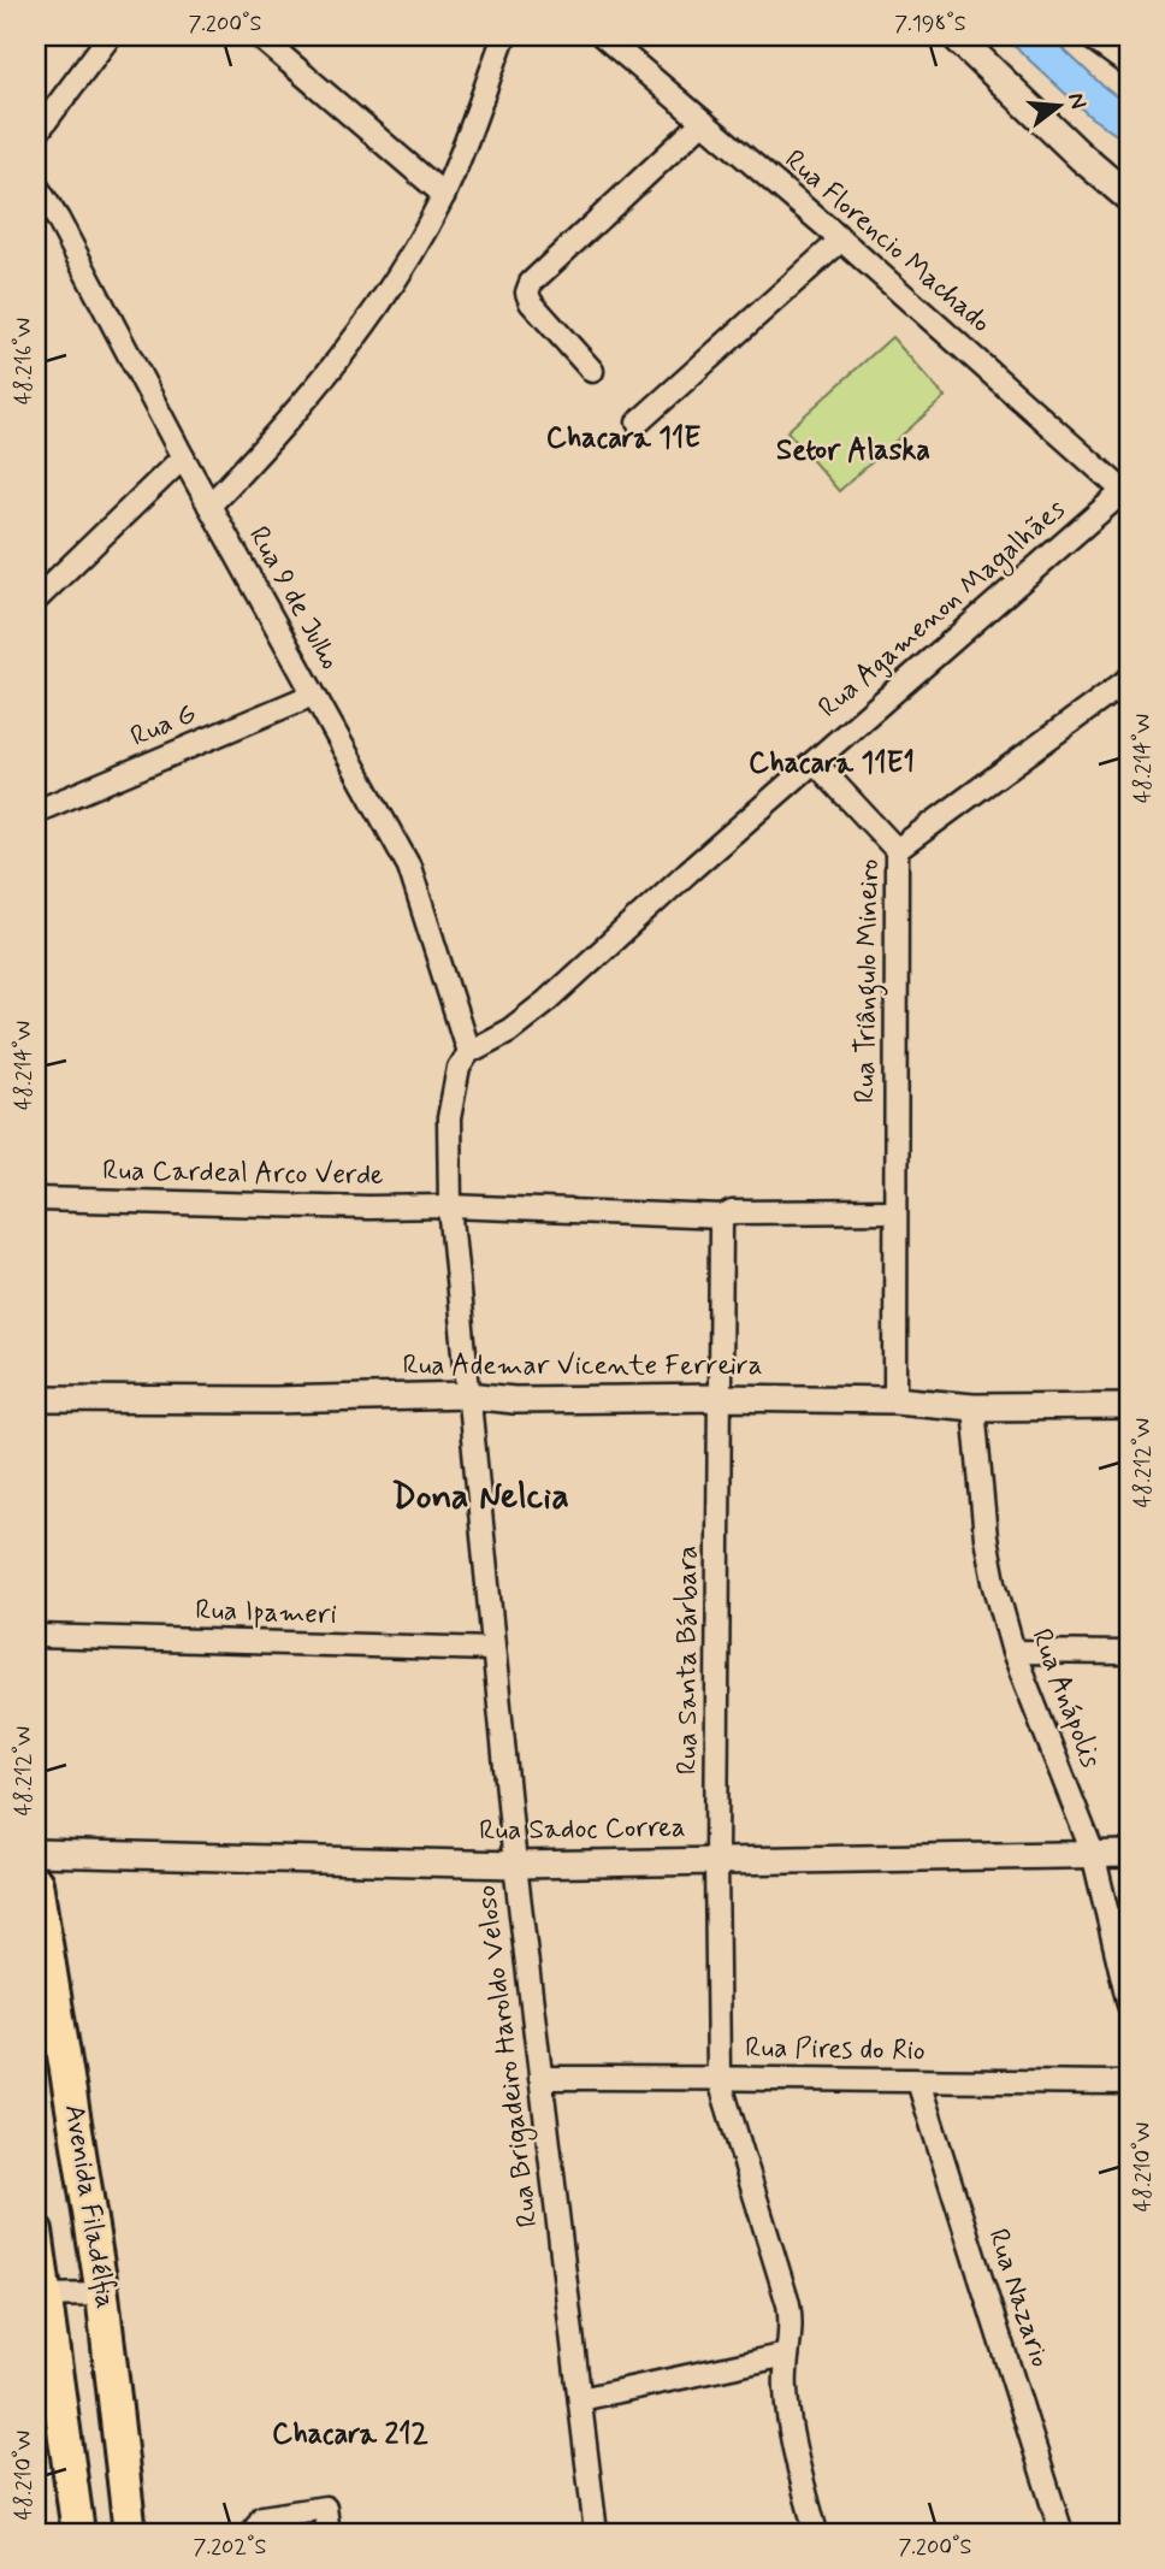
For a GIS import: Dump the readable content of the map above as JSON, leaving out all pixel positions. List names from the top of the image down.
{
  "streets": {
    "main road": ["Avenida Filadélfia"],
    "street": [
      "Rua Florencio Machado",
      "Rua 9 de Julho",
      "Rua Agamenon Magalhães",
      "Rua G",
      "Rua Triângulo Mineiro",
      "Rua Cardeal Arco Verde",
      "Rua Ademar Vicente Ferreira",
      "Rua Ipameri",
      "Rua Santa Bárbara",
      "Rua Anápolis",
      "Rua Sadoc Correa",
      "Rua Pires do Rio",
      "Rua Brigadeiro Haroldo Veloso",
      "Rua Nazario"
    ]
  },
  "crossings": [
    ["Rua Florencio Machado", "Rua Agamenon Magalhães"],
    ["Rua 9 de Julho", "Rua Agamenon Magalhães"],
    ["Rua 9 de Julho", "Rua G"],
    ["Rua 9 de Julho", "Rua Brigadeiro Haroldo Veloso"],
    ["Rua Agamenon Magalhães", "Rua Brigadeiro Haroldo Veloso"],
    ["Rua Triângulo Mineiro", "Rua Ademar Vicente Ferreira"],
    ["Rua Cardeal Arco Verde", "Rua Santa Bárbara"],
    ["Rua Cardeal Arco Verde", "Rua Brigadeiro Haroldo Veloso"],
    ["Rua Ademar Vicente Ferreira", "Rua Santa Bárbara"],
    ["Rua Ademar Vicente Ferreira", "Rua Anápolis"],
    ["Rua Ademar Vicente Ferreira", "Rua Brigadeiro Haroldo Veloso"],
    ["Rua Ipameri", "Rua Brigadeiro Haroldo Veloso"],
    ["Rua Santa Bárbara", "Rua Sadoc Correa"],
    ["Rua Santa Bárbara", "Rua Pires do Rio"],
    ["Rua Anápolis", "Rua Sadoc Correa"],
    ["Rua Sadoc Correa", "Rua Brigadeiro Haroldo Veloso"],
    ["Rua Pires do Rio", "Rua Brigadeiro Haroldo Veloso"],
    ["Rua Pires do Rio", "Rua Nazario"]
  ],
  "districts": [
    "Chacara 11E",
    "Setor Alaska",
    "Chacara 11E1",
    "Dona Nelcia",
    "Chacara 212"
  ],
  "north": "right",
  "coordinates": [
    "7.200°S",
    "7.198°S",
    "48.216°W",
    "48.214°W",
    "48.212°W",
    "48.210°W",
    "7.202°S"
  ]
}
